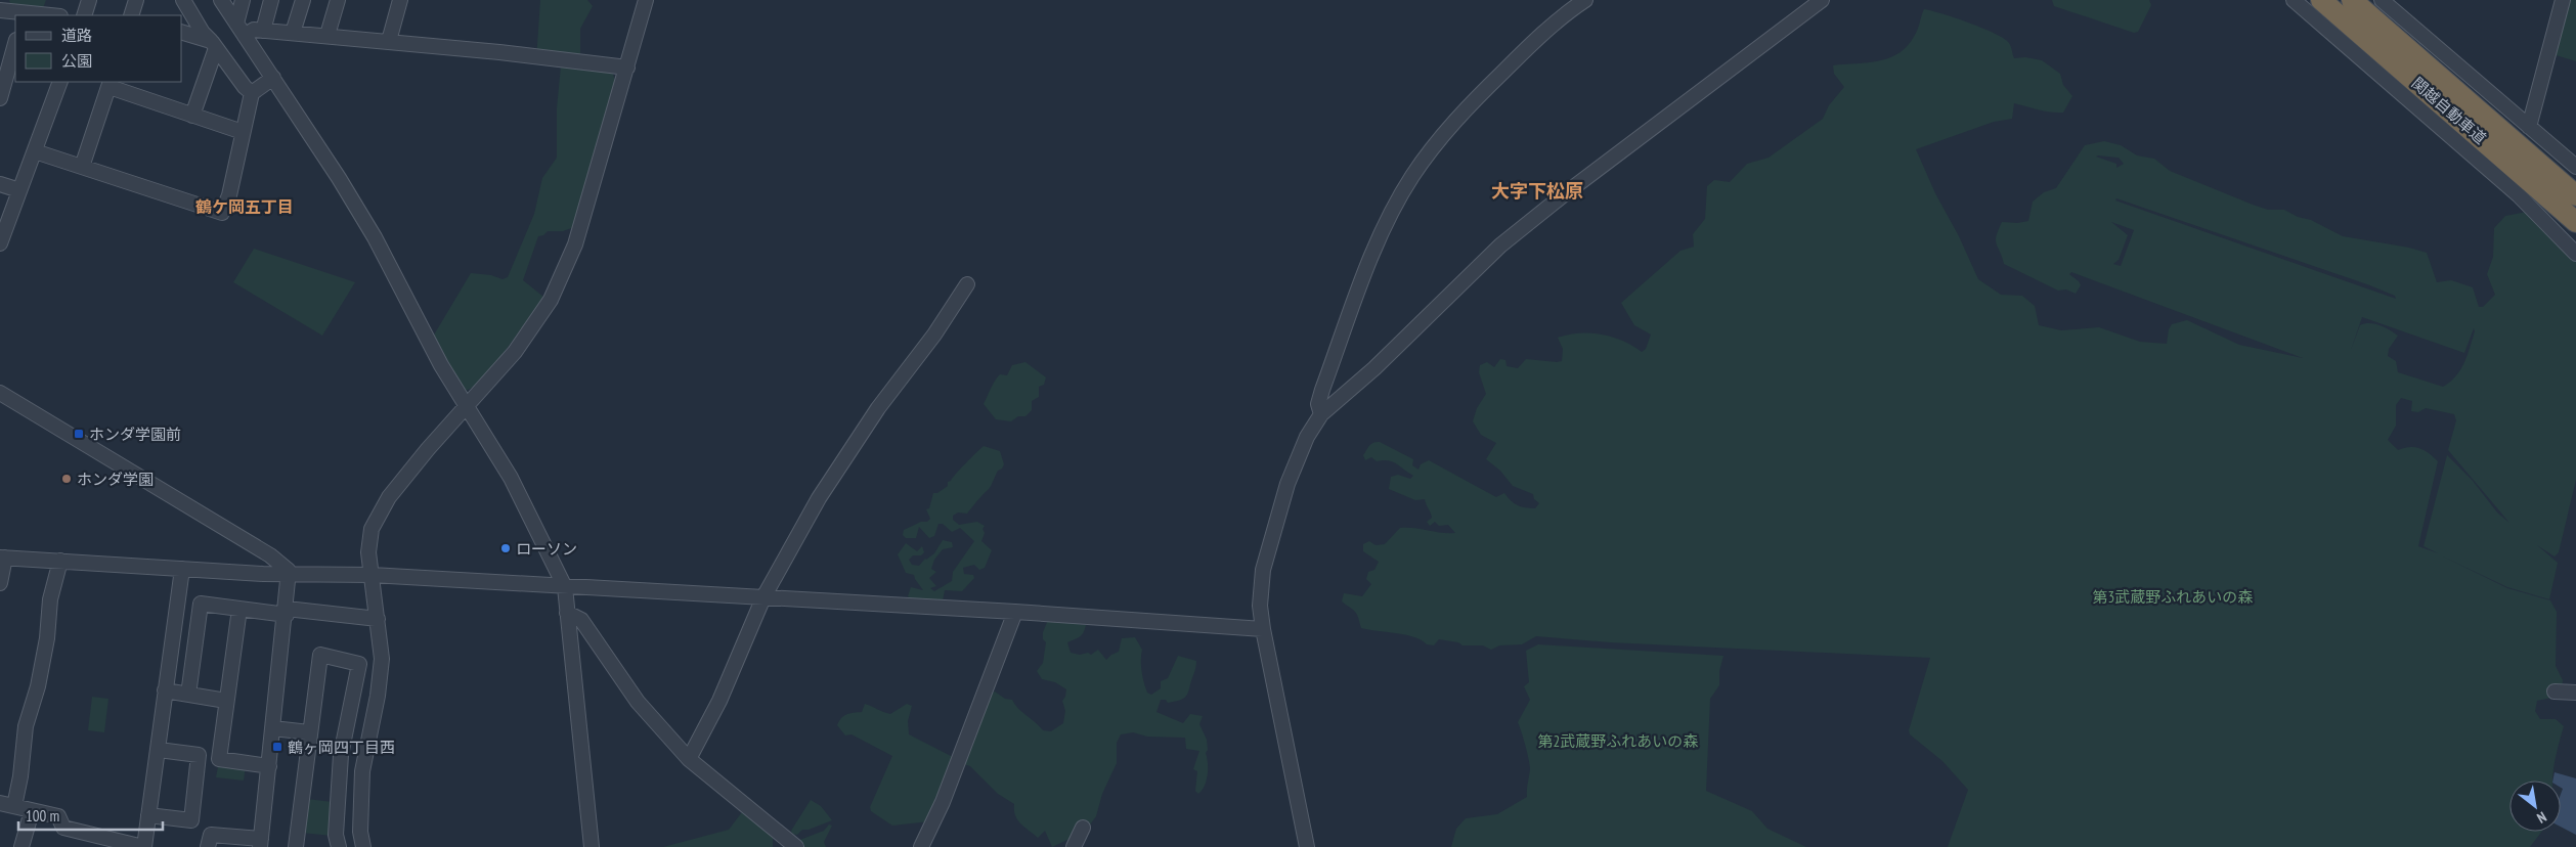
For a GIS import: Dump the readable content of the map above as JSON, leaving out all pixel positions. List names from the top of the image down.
{
  "streets": {
    "highway": ["関越自動車道"]
  },
  "districts": ["大字下松原", "鶴ケ岡五丁目"],
  "parks": ["第3武蔵野ふれあいの森", "第2武蔵野ふれあいの森"],
  "places": {
    "transit": ["ホンダ学園前", "鶴ヶ岡四丁目西"],
    "other": ["ホンダ学園", "ローソン"]
  },
  "legend": ["道路", "公園"],
  "scale_bar": "100 m",
  "north": "bottom right"
}
